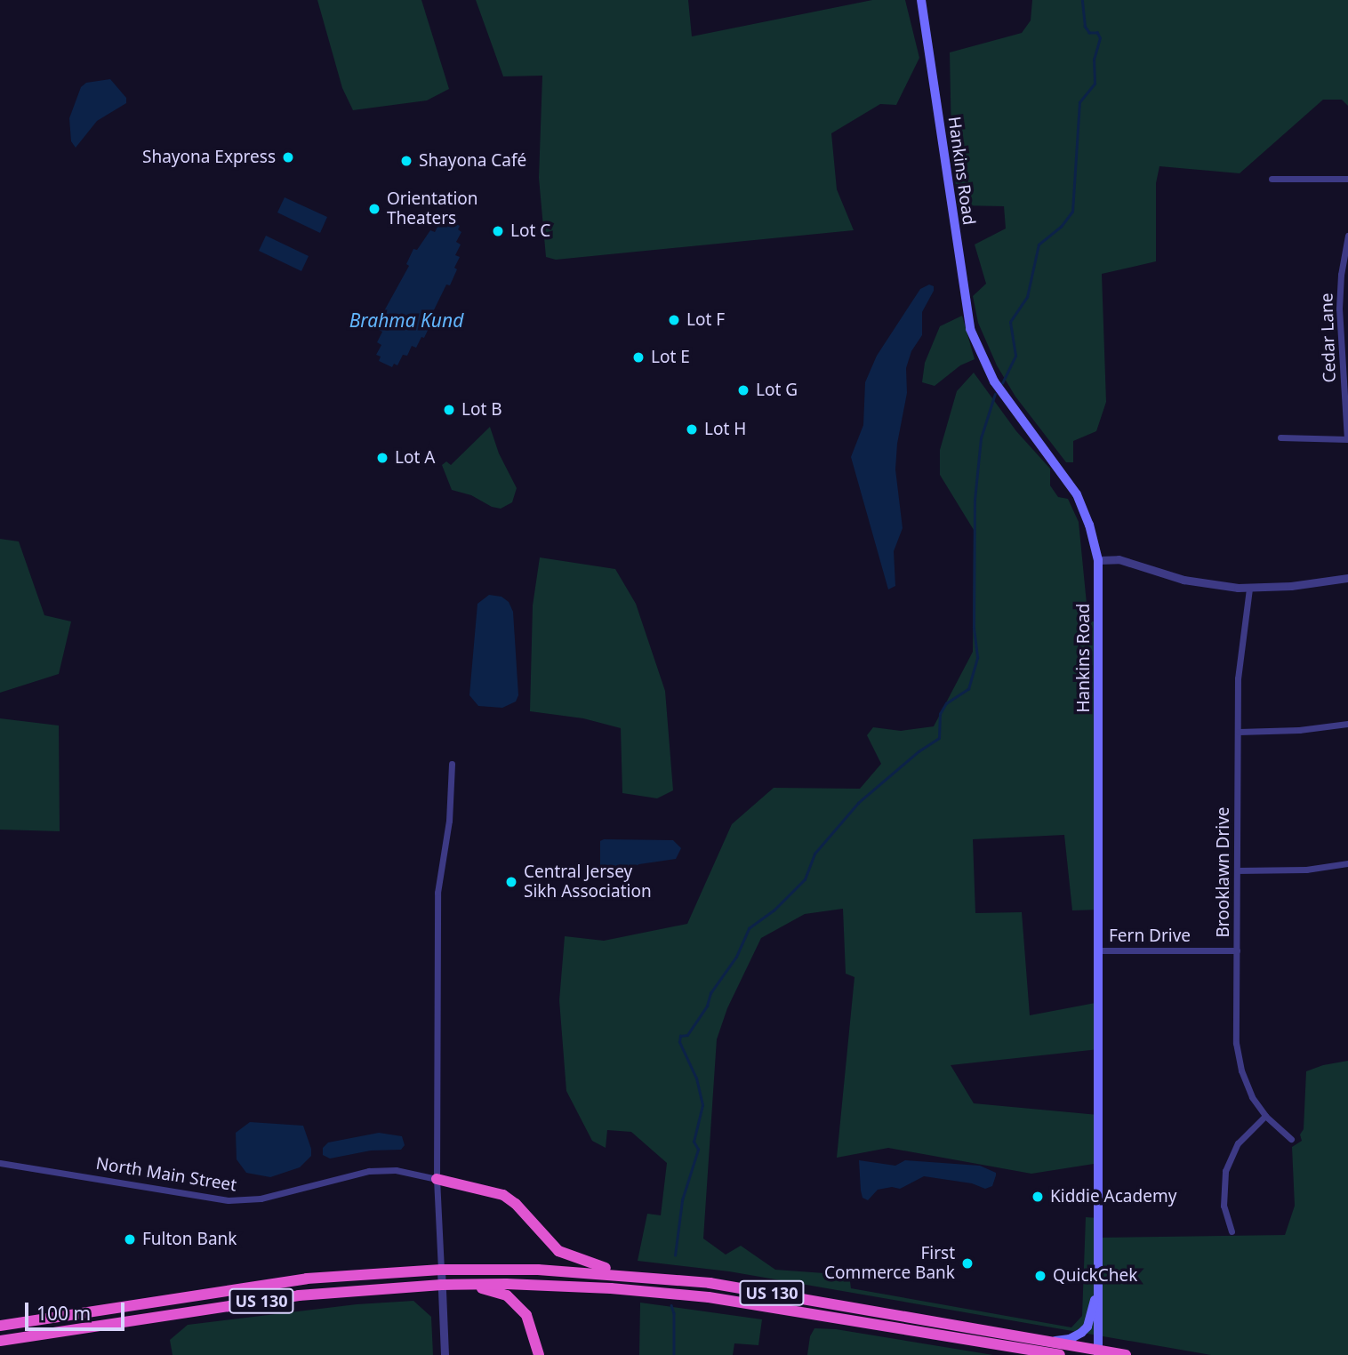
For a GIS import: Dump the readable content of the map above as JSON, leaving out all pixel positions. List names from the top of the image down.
{
  "streets": {
    "highway": ["US 130"],
    "main road": ["Hankins Road"],
    "street": [
      "Cedar Lane",
      "Brooklawn Drive",
      "Fern Drive",
      "North Main Street"
    ]
  },
  "crossings": [
    ["Hankins Road", "Fern Drive"],
    ["Hankins Road", "US 130"],
    ["Brooklawn Drive", "Fern Drive"]
  ],
  "water": ["Brahma Kund"],
  "places": [
    "Shayona Express",
    "Shayona Café",
    "Orientation Theaters",
    "Lot C",
    "Lot F",
    "Lot E",
    "Lot G",
    "Lot B",
    "Lot H",
    "Lot A",
    "Central Jersey Sikh Association",
    "Kiddie Academy",
    "Fulton Bank",
    "First Commerce Bank",
    "QuickChek"
  ],
  "scale_bar": "100 m"
}
